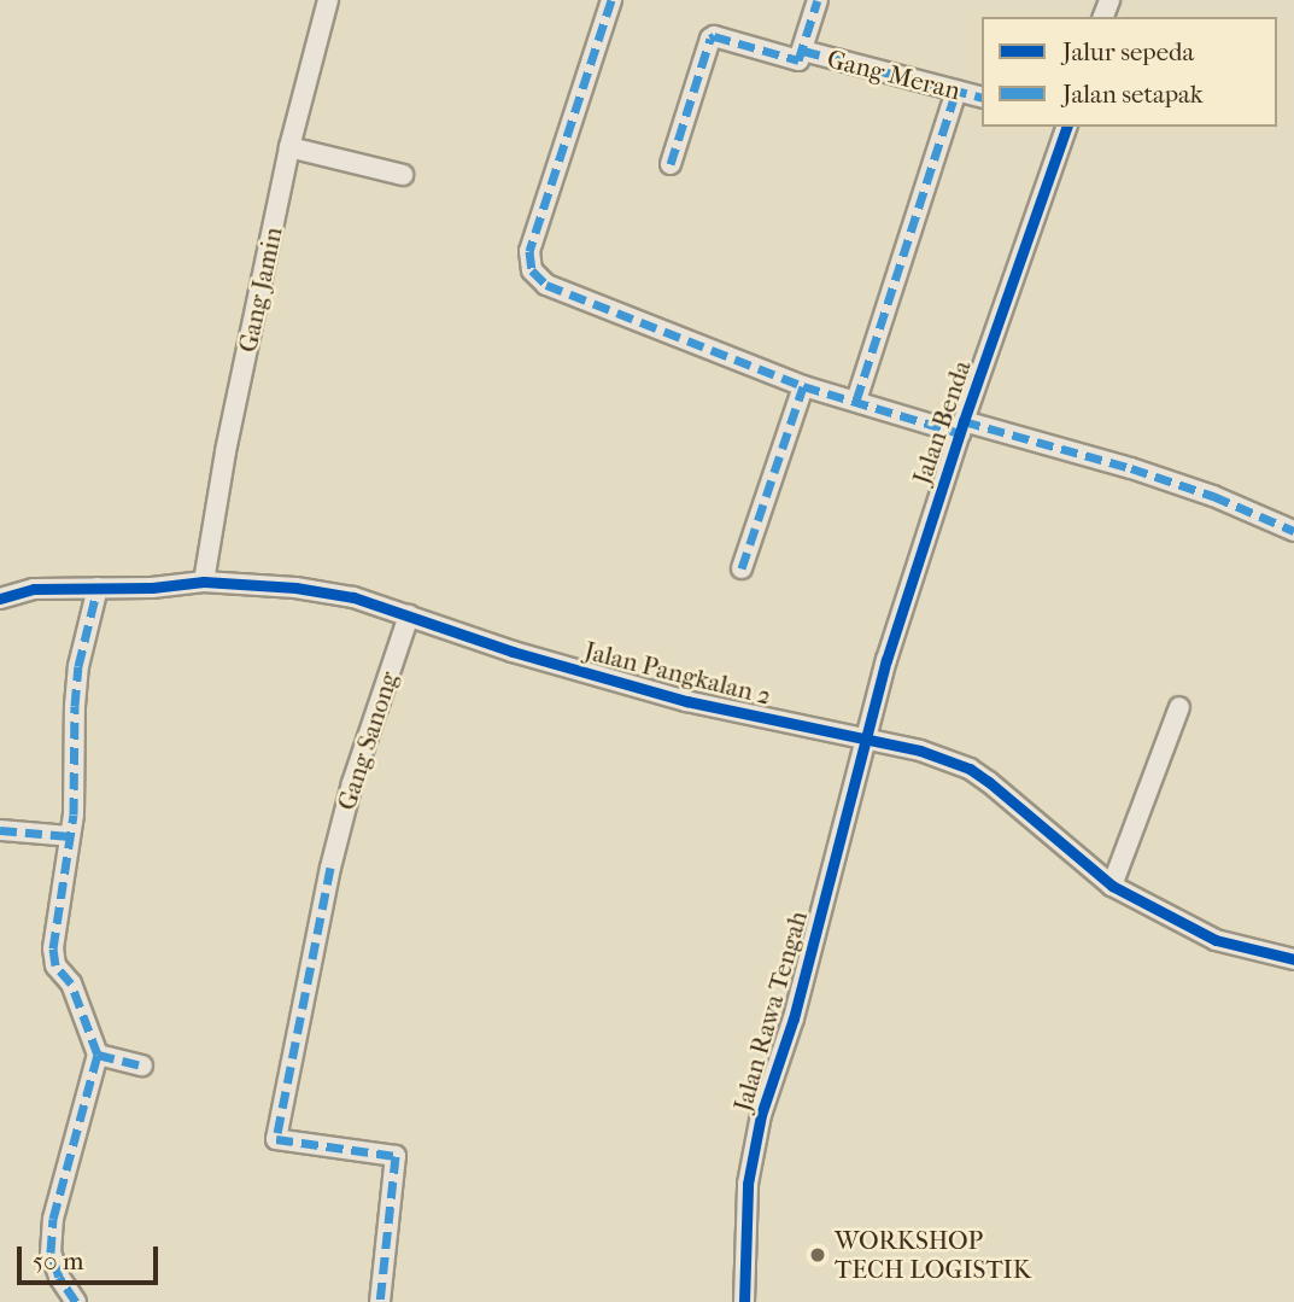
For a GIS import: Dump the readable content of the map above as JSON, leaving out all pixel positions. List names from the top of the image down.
{
  "streets": {
    "street": [
      "Gang Meran",
      "Gang Jamin",
      "Jalan Benda",
      "Jalan Pangkalan 2",
      "Gang Sanong",
      "Jalan Rawa Tengah"
    ]
  },
  "crossings": [
    ["Gang Jamin", "Jalan Pangkalan 2"],
    ["Jalan Benda", "Jalan Pangkalan 2"],
    ["Jalan Benda", "Jalan Rawa Tengah"],
    ["Jalan Pangkalan 2", "Gang Sanong"],
    ["Jalan Pangkalan 2", "Jalan Rawa Tengah"]
  ],
  "places": ["WORKSHOP TECH LOGISTIK"],
  "legend": ["Jalur sepeda", "Jalan setapak"],
  "scale_bar": "50 m"
}
